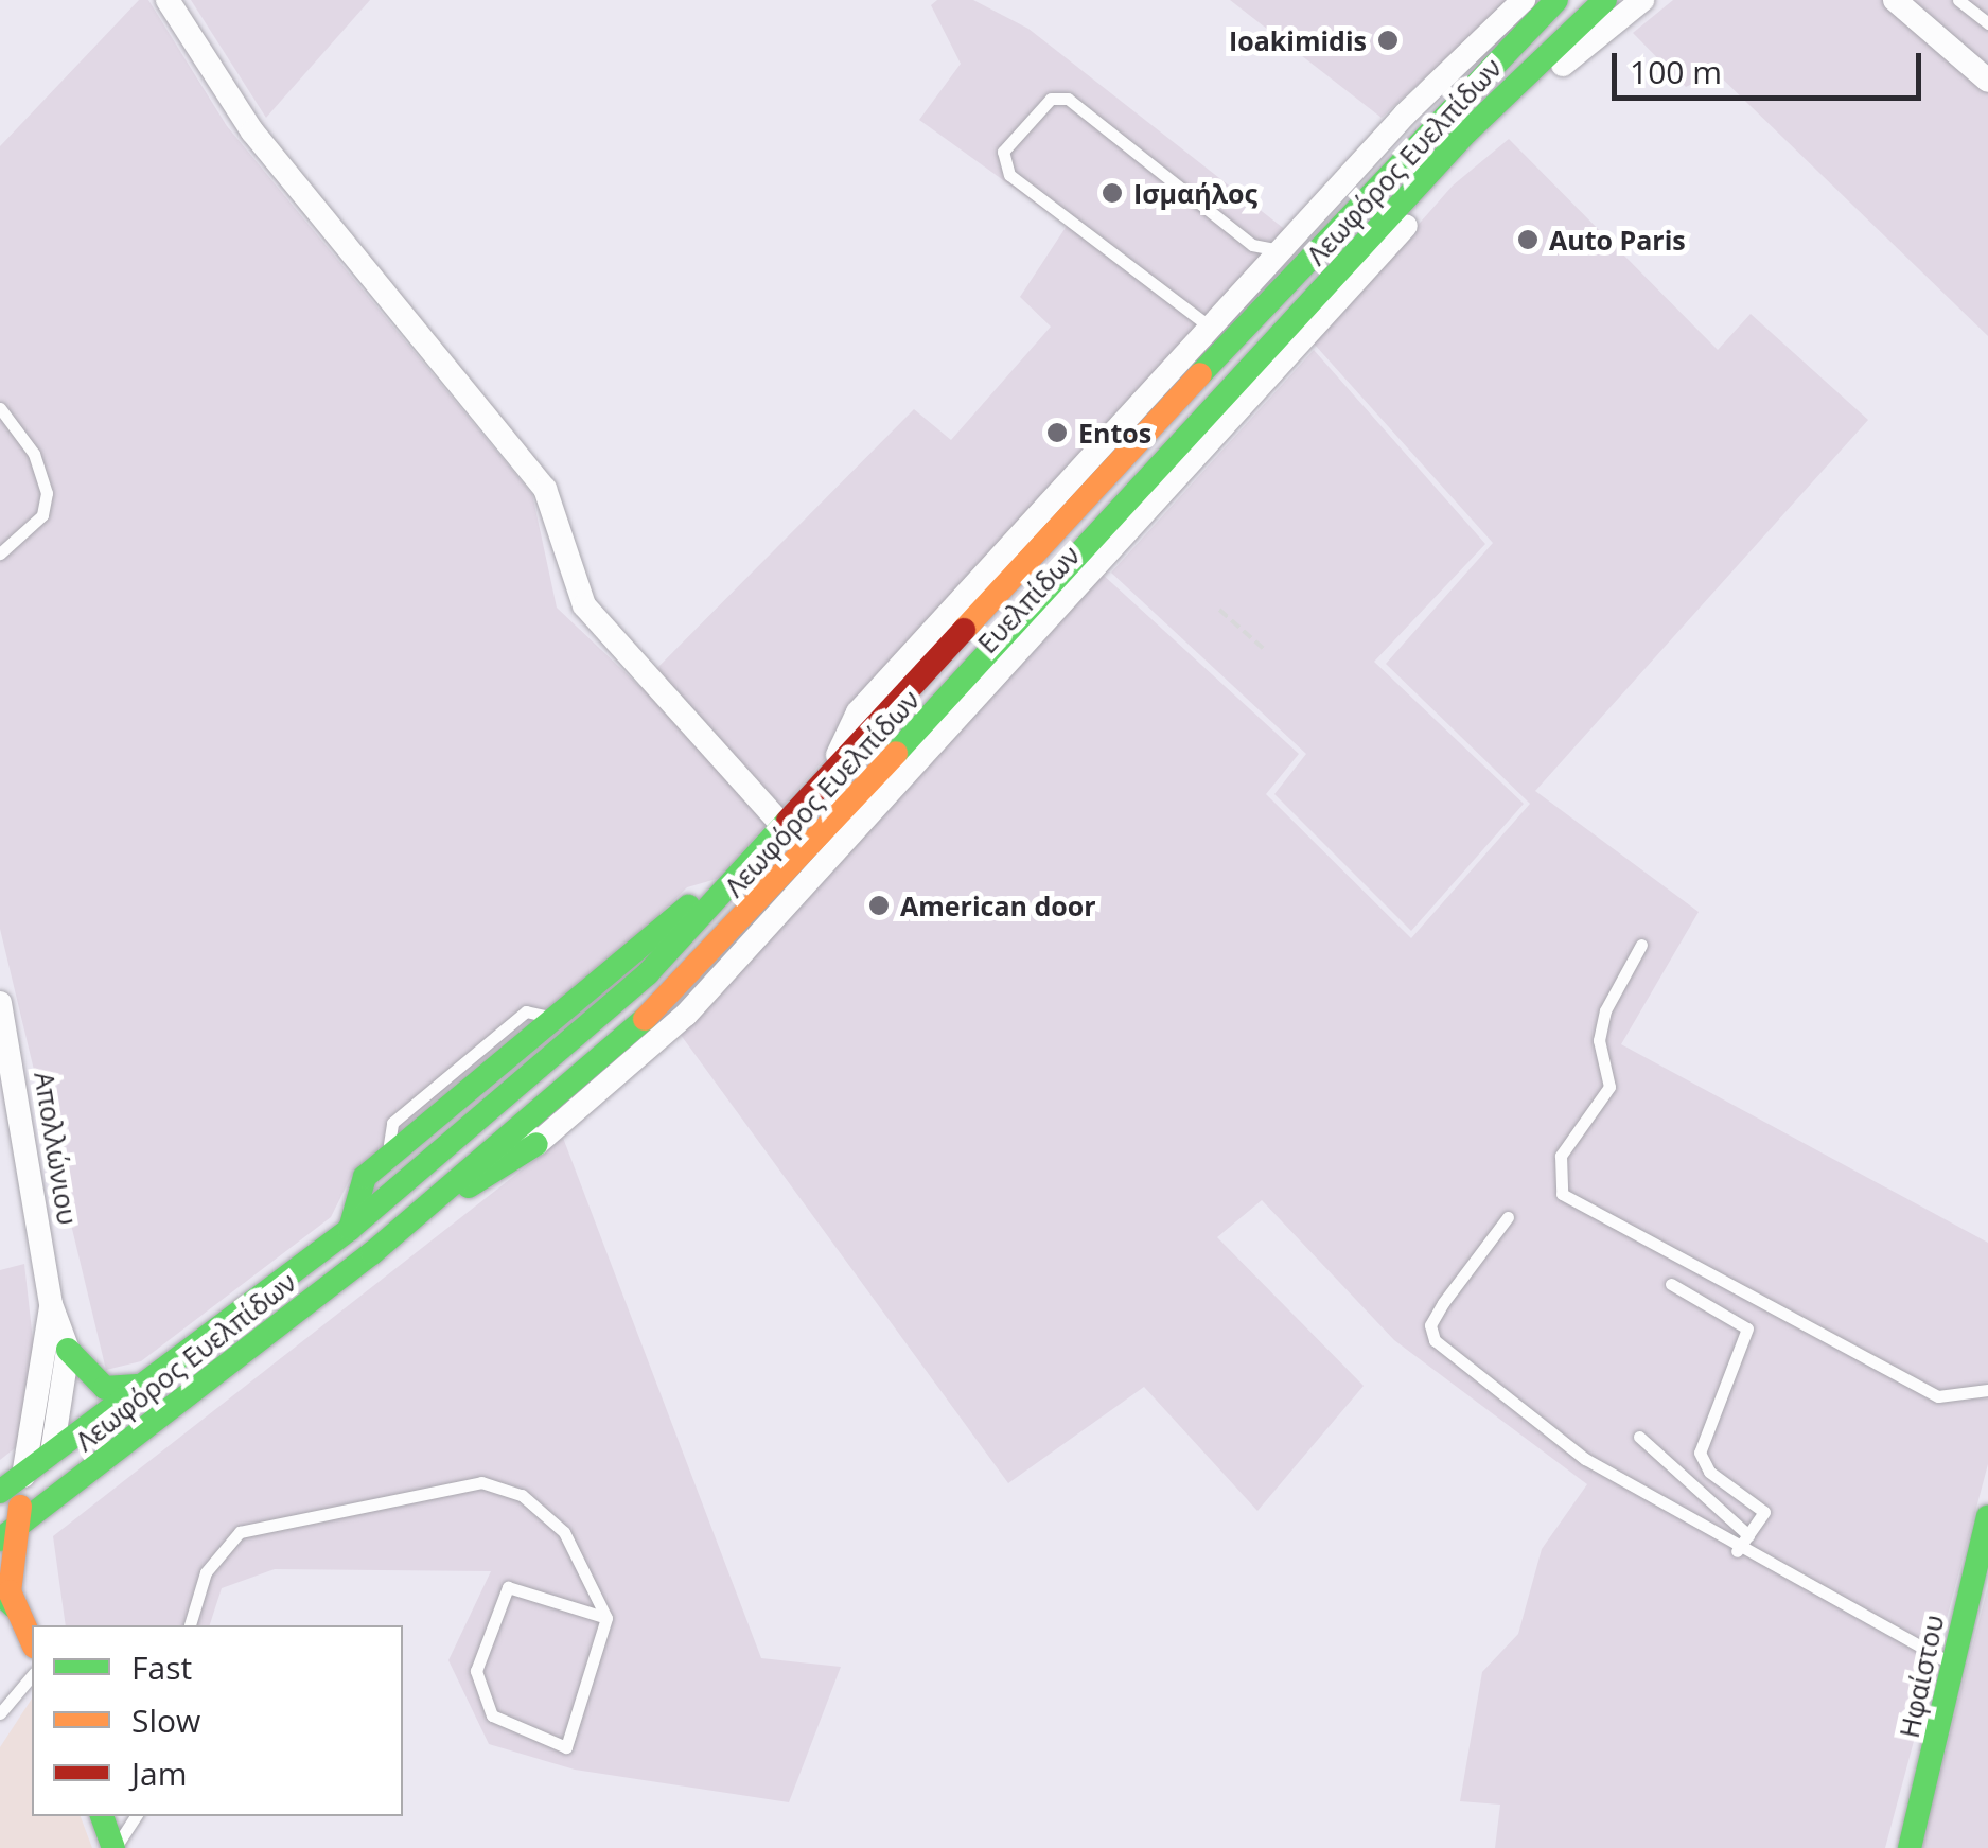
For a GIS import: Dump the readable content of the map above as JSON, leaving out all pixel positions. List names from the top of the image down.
{
  "streets": {
    "main road": ["Λεωφόρος Ευελπίδων", "Απολλώνιου", "Ηφαίστου"],
    "street": ["Ευελπίδων"]
  },
  "crossings": [
    ["Λεωφόρος Ευελπίδων", "Ευελπίδων"],
    ["Λεωφόρος Ευελπίδων", "Απολλώνιου"]
  ],
  "places": [
    "Ioakimidis",
    "Ισμαήλος",
    "Auto Paris",
    "Entos",
    "American door"
  ],
  "legend": ["Fast", "Slow", "Jam"],
  "scale_bar": "100 m"
}
